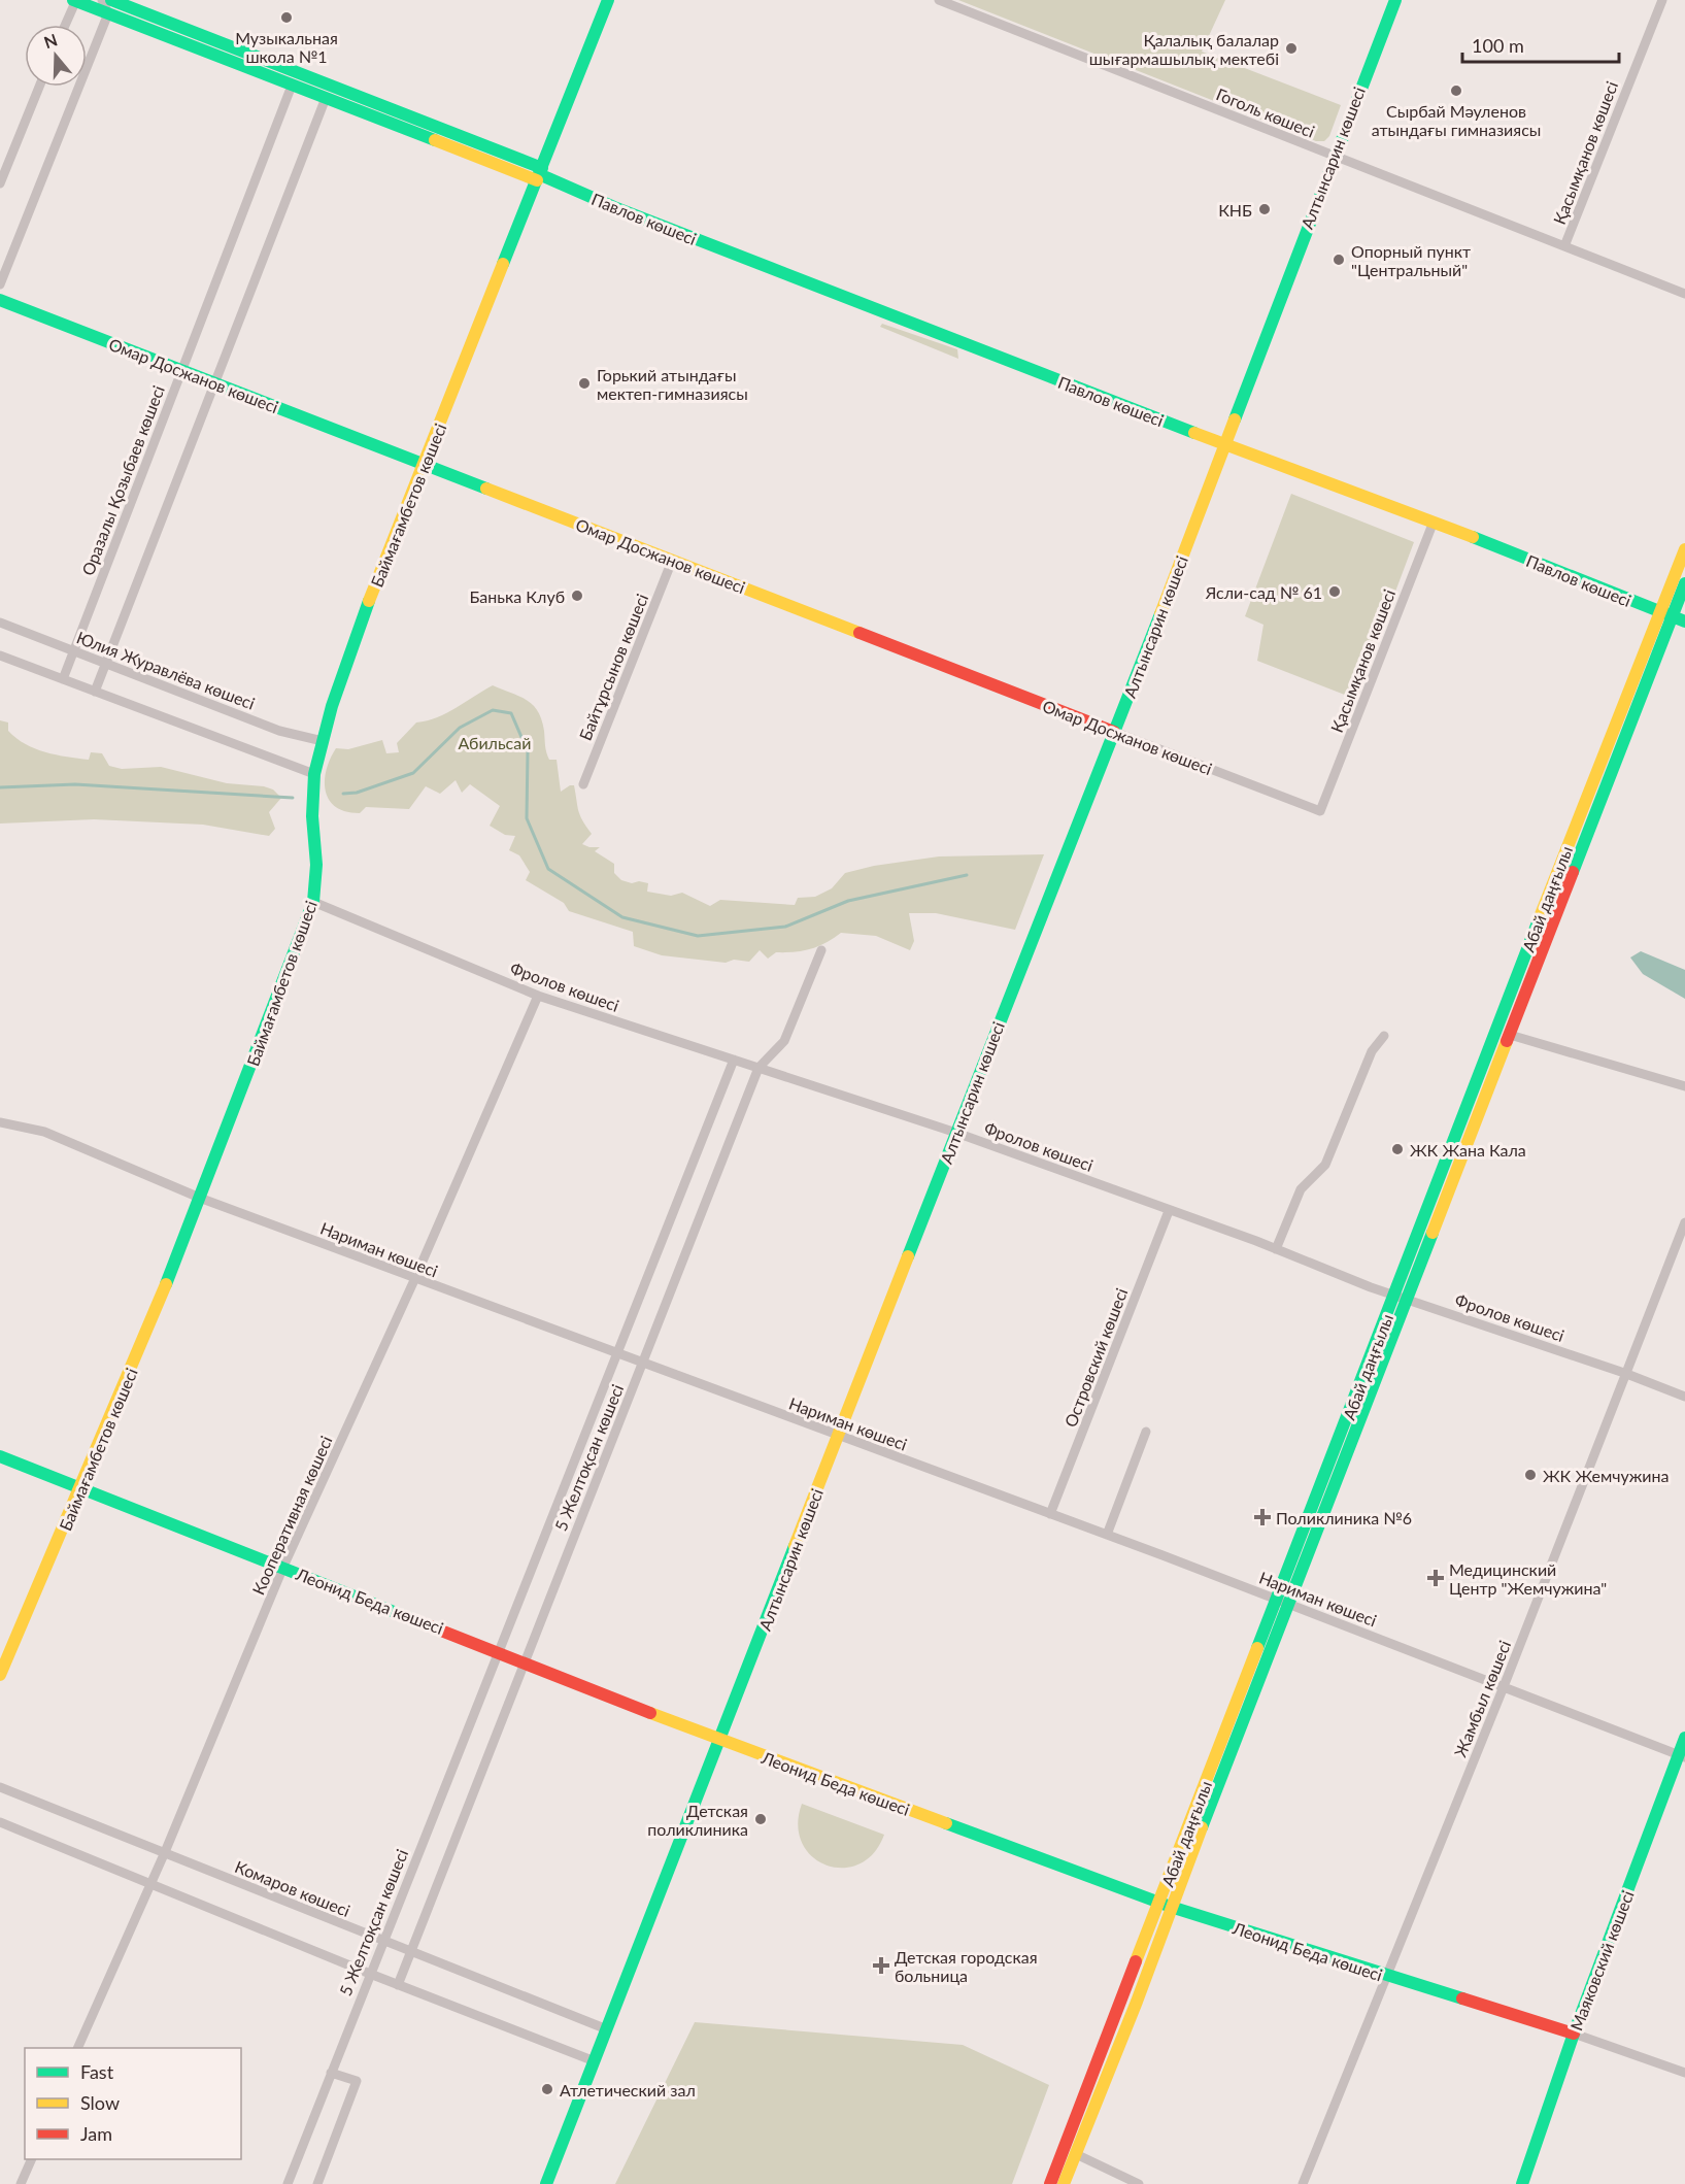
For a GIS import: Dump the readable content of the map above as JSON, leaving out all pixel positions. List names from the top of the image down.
{
  "streets": {
    "street": [
      "Гоголь көшесі",
      "Қасымқанов көшесі",
      "Алтынсарин көшесі",
      "Павлов көшесі",
      "Омар Досжанов көшесі",
      "Оразалы Қозыбаев көшесі",
      "Баймағамбетов көшесі",
      "Байтұрсынов көшесі",
      "Юлия Журавлёва көшесі",
      "Абай даңғылы",
      "Фролов көшесі",
      "Нариман көшесі",
      "Островский көшесі",
      "5 Желтоқсан көшесі",
      "Кооперативная көшесі",
      "Леонид Беда көшесі",
      "Жамбыл көшесі",
      "Комаров көшесі",
      "Маяковский көшесі"
    ]
  },
  "crossings": [
    ["Гоголь көшесі", "Қасымқанов көшесі"],
    ["Гоголь көшесі", "Алтынсарин көшесі"],
    ["Қасымқанов көшесі", "Павлов көшесі"],
    ["Қасымқанов көшесі", "Омар Досжанов көшесі"],
    ["Алтынсарин көшесі", "Павлов көшесі"],
    ["Алтынсарин көшесі", "Омар Досжанов көшесі"],
    ["Алтынсарин көшесі", "Фролов көшесі"],
    ["Алтынсарин көшесі", "Нариман көшесі"],
    ["Алтынсарин көшесі", "Леонид Беда көшесі"],
    ["Алтынсарин көшесі", "Комаров көшесі"],
    ["Павлов көшесі", "Оразалы Қозыбаев көшесі"],
    ["Павлов көшесі", "Баймағамбетов көшесі"],
    ["Павлов көшесі", "Абай даңғылы"],
    ["Омар Досжанов көшесі", "Оразалы Қозыбаев көшесі"],
    ["Омар Досжанов көшесі", "Баймағамбетов көшесі"],
    ["Омар Досжанов көшесі", "Байтұрсынов көшесі"],
    ["Оразалы Қозыбаев көшесі", "Юлия Журавлёва көшесі"],
    ["Баймағамбетов көшесі", "Юлия Журавлёва көшесі"],
    ["Баймағамбетов көшесі", "Фролов көшесі"],
    ["Баймағамбетов көшесі", "Нариман көшесі"],
    ["Баймағамбетов көшесі", "Леонид Беда көшесі"],
    ["Абай даңғылы", "Фролов көшесі"],
    ["Абай даңғылы", "Нариман көшесі"],
    ["Абай даңғылы", "Леонид Беда көшесі"],
    ["Фролов көшесі", "Островский көшесі"],
    ["Фролов көшесі", "5 Желтоқсан көшесі"],
    ["Фролов көшесі", "Кооперативная көшесі"],
    ["Фролов көшесі", "Жамбыл көшесі"],
    ["Нариман көшесі", "Островский көшесі"],
    ["Нариман көшесі", "5 Желтоқсан көшесі"],
    ["Нариман көшесі", "Кооперативная көшесі"],
    ["Нариман көшесі", "Жамбыл көшесі"],
    ["Нариман көшесі", "Маяковский көшесі"],
    ["5 Желтоқсан көшесі", "Леонид Беда көшесі"],
    ["5 Желтоқсан көшесі", "Комаров көшесі"],
    ["Кооперативная көшесі", "Леонид Беда көшесі"],
    ["Кооперативная көшесі", "Комаров көшесі"],
    ["Леонид Беда көшесі", "Жамбыл көшесі"],
    ["Леонид Беда көшесі", "Маяковский көшесі"]
  ],
  "parks": ["Абильсай"],
  "places": {
    "other": [
      "Музыкальная школа №1",
      "Қалалық балалар шығармашылық мектебі",
      "Сырбай Мәуленов атындағы гимназиясы",
      "КНБ",
      "Опорный пункт \"Центральный\"",
      "Горький атындағы мектеп-гимназиясы",
      "Ясли-сад № 61",
      "Банька Клуб",
      "ЖК Жана Кала",
      "ЖК Жемчужина",
      "Детская поликлиника",
      "Атлетический зал"
    ],
    "health": ["Поликлиника №6", "Медицинский Центр \"Жемчужина\"", "Детская городская больница"]
  },
  "legend": ["Fast", "Slow", "Jam"],
  "scale_bar": "100 m",
  "north": "top"
}
